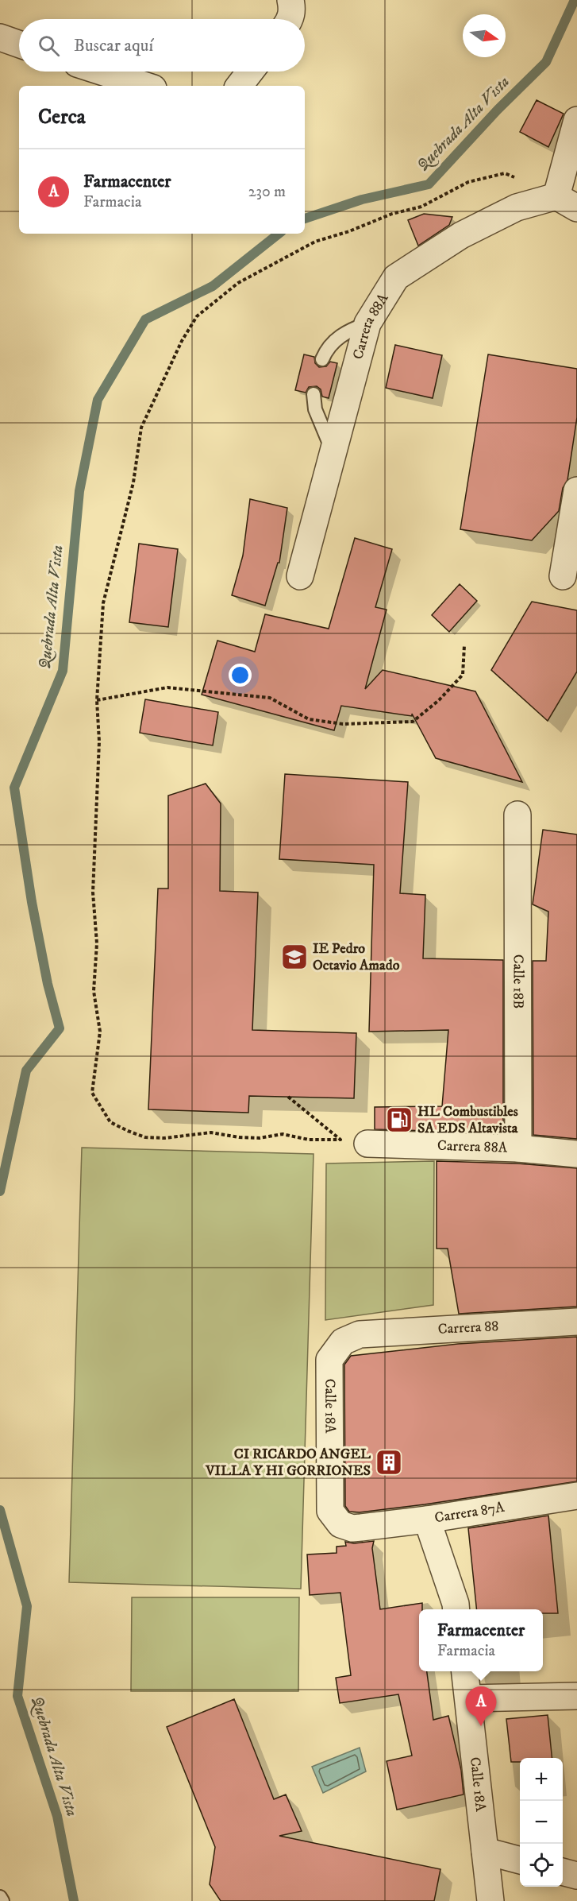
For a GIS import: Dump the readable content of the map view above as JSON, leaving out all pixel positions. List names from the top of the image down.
{
  "streets": {
    "street": [
      "Carrera 88A",
      "Calle 18B",
      "Carrera 88",
      "Calle 18A",
      "Carrera 87A"
    ]
  },
  "crossings": [
    ["Carrera 88A", "Calle 18B"],
    ["Carrera 88", "Calle 18A"],
    ["Calle 18A", "Carrera 87A"]
  ],
  "water": ["Quebrada Alta Vista"],
  "places": {
    "school or university": ["IE Pedro Octavio Amado"],
    "fuel station": ["HL Combustibles SA EDS Altavista"],
    "building": ["CI RICARDO ANGEL VILLA Y HI GORRIONES"]
  },
  "north": "right",
  "page": {
    "search": "Buscar aquí",
    "heading": "Cerca",
    "list": [
      {
        "mark": "A",
        "name": "Farmacenter",
        "note": "Farmacia",
        "value": "230 m"
      }
    ],
    "popup": ["Farmacenter", "Farmacia"],
    "pins": "A",
    "map_buttons": ["+", "−"]
  }
}
